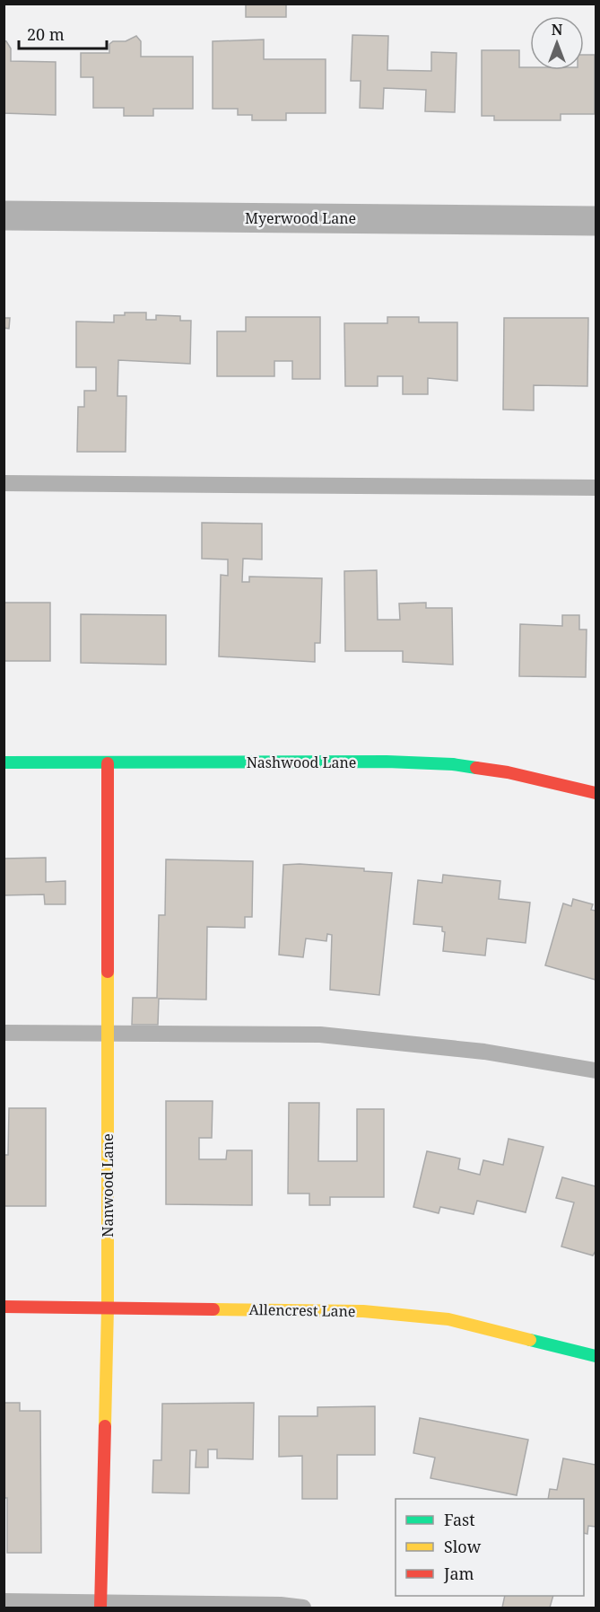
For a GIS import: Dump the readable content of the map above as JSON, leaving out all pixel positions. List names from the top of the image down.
{
  "streets": {
    "street": [
      "Myerwood Lane",
      "Nashwood Lane",
      "Nanwood Lane",
      "Allencrest Lane"
    ]
  },
  "crossings": [
    ["Nashwood Lane", "Nanwood Lane"],
    ["Nanwood Lane", "Allencrest Lane"]
  ],
  "legend": ["Fast", "Slow", "Jam"],
  "scale_bar": "20 m",
  "north": "top"
}
